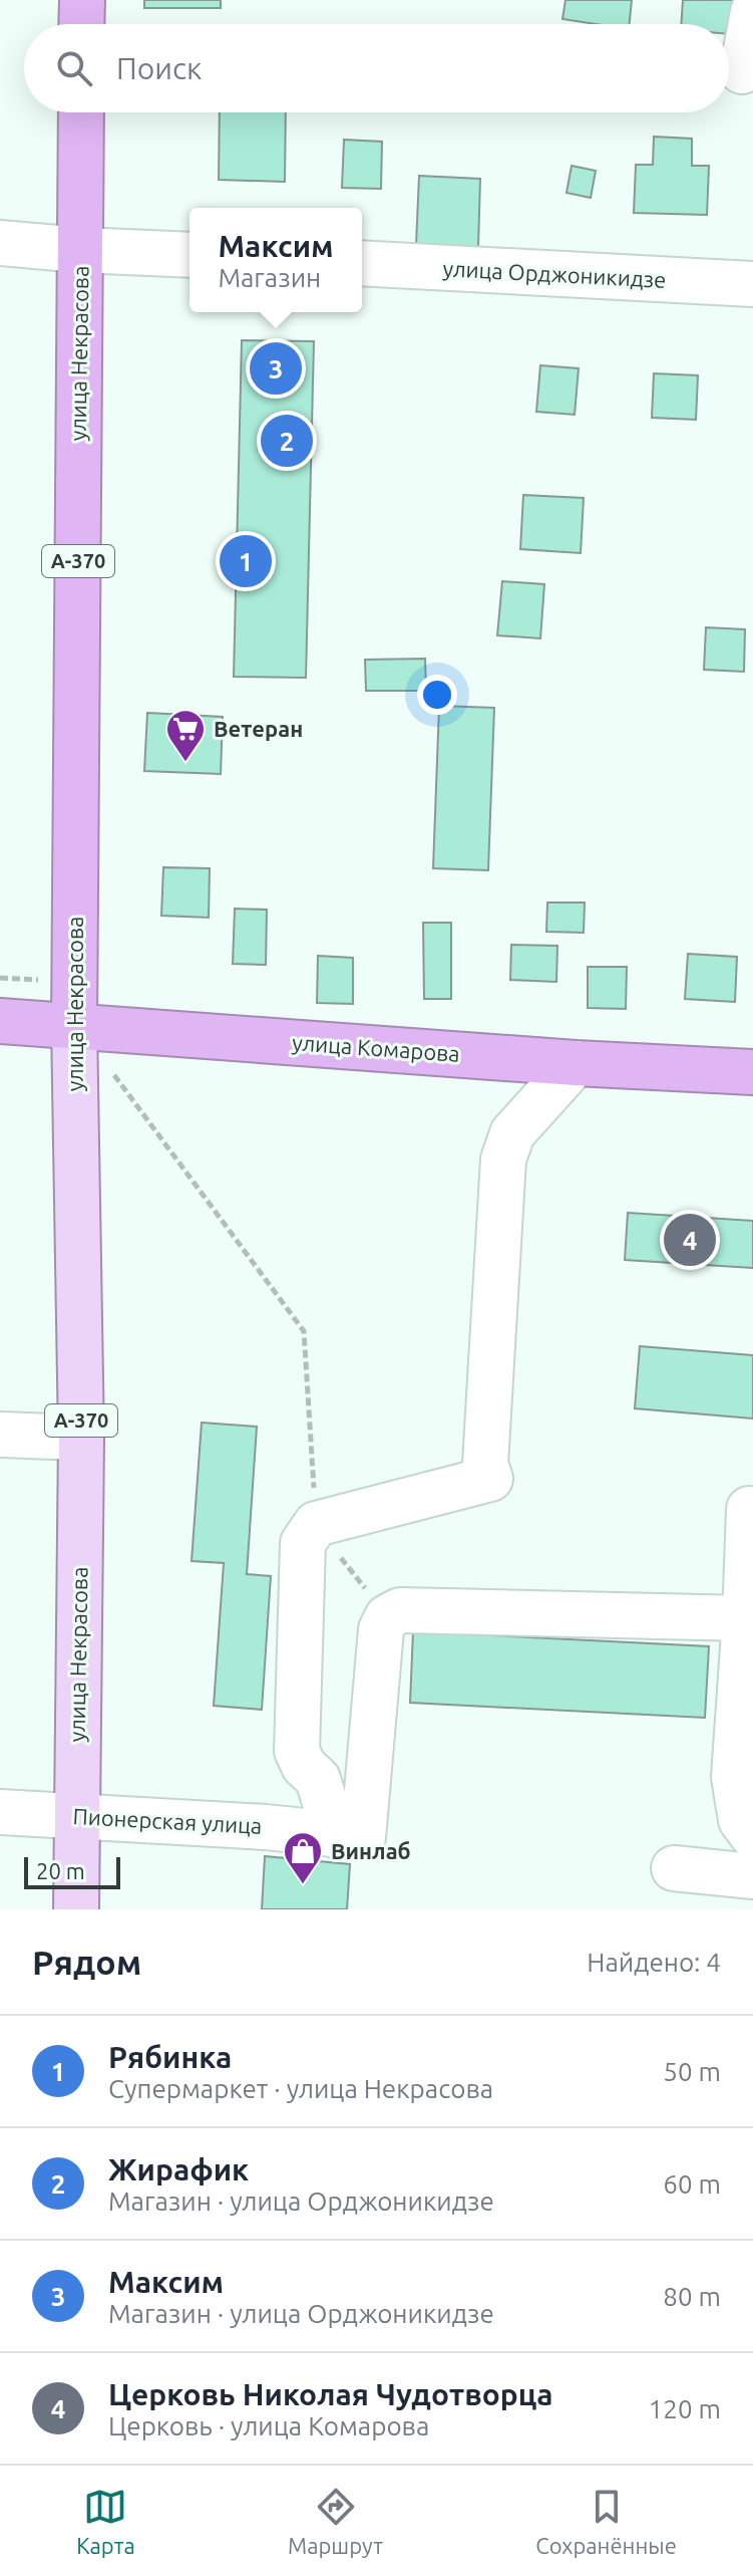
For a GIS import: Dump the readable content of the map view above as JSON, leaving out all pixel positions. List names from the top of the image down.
{
  "streets": {
    "highway": ["улица Некрасова", "А-370", "улица Комарова"],
    "street": ["улица Орджоникидзе", "Пионерская улица"]
  },
  "crossings": [
    ["улица Некрасова", "улица Комарова"],
    ["улица Некрасова", "Пионерская улица"]
  ],
  "places": {
    "supermarket": ["Ветеран"],
    "shop": ["Винлаб"]
  },
  "scale_bar": "20 m",
  "page": {
    "search": "Поиск",
    "popup": ["Максим", "Магазин"],
    "pins": [
      "3",
      "2",
      "1",
      "4"
    ],
    "scale": "20 m",
    "heading": ["Рядом", "Найдено: 4"],
    "list": [
      {
        "mark": "1",
        "name": "Рябинка",
        "note": "Супермаркет · улица Некрасова",
        "value": "50 m"
      },
      {
        "mark": "2",
        "name": "Жирафик",
        "note": "Магазин · улица Орджоникидзе",
        "value": "60 m"
      },
      {
        "mark": "3",
        "name": "Максим",
        "note": "Магазин · улица Орджоникидзе",
        "value": "80 m"
      },
      {
        "mark": "4",
        "name": "Церковь Николая Чудотворца",
        "note": "Церковь · улица Комарова",
        "value": "120 m"
      }
    ],
    "nav": ["Карта", "Маршрут", "Сохранённые"]
  }
}
